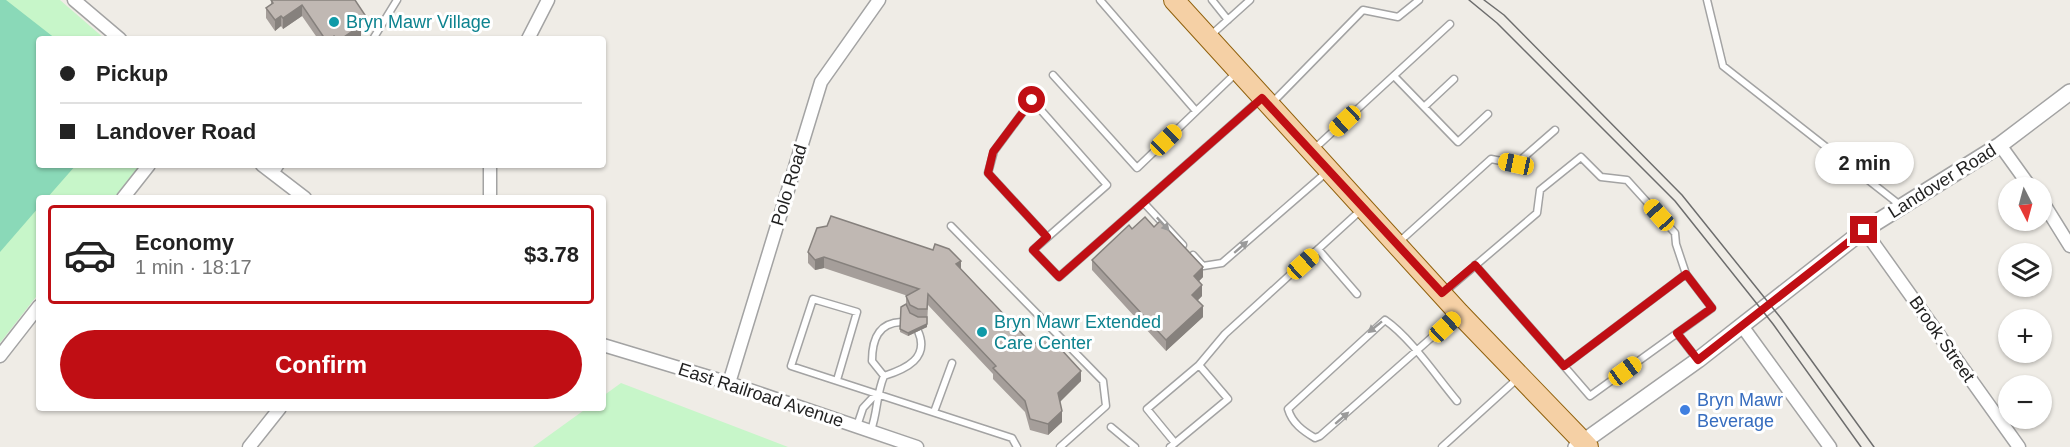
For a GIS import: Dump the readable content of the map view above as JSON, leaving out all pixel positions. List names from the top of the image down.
{
  "streets": {
    "street": [
      "Landover Road",
      "Polo Road",
      "Brook Street",
      "East Railroad Avenue"
    ]
  },
  "crossings": [
    ["Landover Road", "Brook Street"],
    ["Polo Road", "East Railroad Avenue"]
  ],
  "places": ["Bryn Mawr Village", "Bryn Mawr Extended Care Center", "Bryn Mawr Beverage"],
  "north": "bottom",
  "page": {
    "banner": ["Pickup", "Landover Road"],
    "bubble": "2 min",
    "map_buttons": ["+", "−"],
    "list": [
      {
        "name": "Economy",
        "note": "1 min · 18:17",
        "value": "$3.78"
      }
    ],
    "buttons": "Confirm"
  }
}
